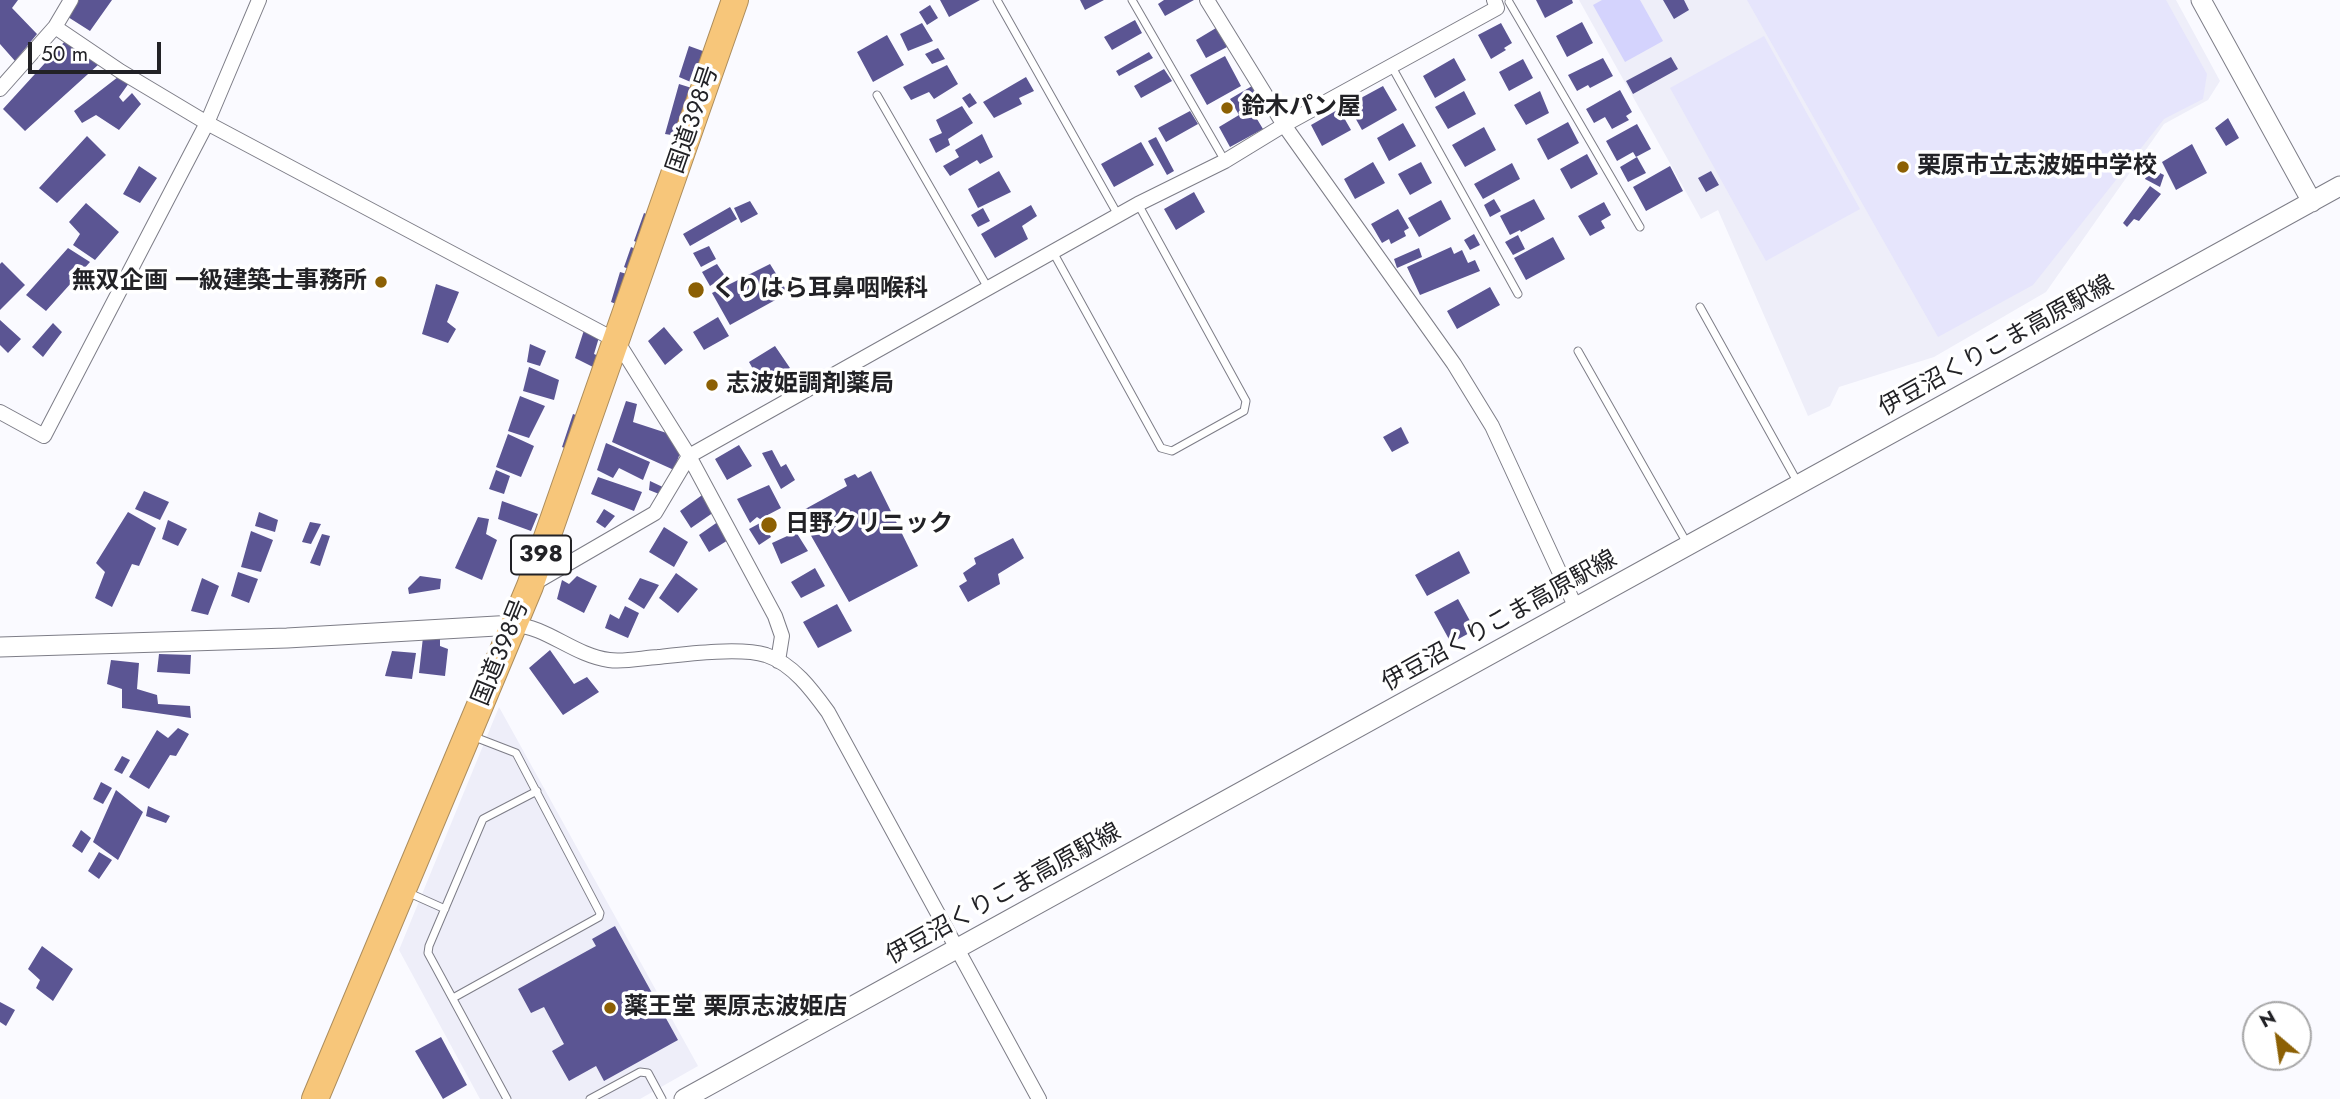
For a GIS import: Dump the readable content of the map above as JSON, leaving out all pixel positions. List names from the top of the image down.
{
  "streets": {
    "highway": ["国道398号", "398"],
    "main road": ["伊豆沼くりこま高原駅線"]
  },
  "places": [
    "鈴木パン屋",
    "栗原市立志波姫中学校",
    "無双企画 一級建築士事務所",
    "くりはら耳鼻咽喉科",
    "志波姫調剤薬局",
    "日野クリニック",
    "薬王堂 栗原志波姫店"
  ],
  "scale_bar": "50 m",
  "north": "top left"
}
